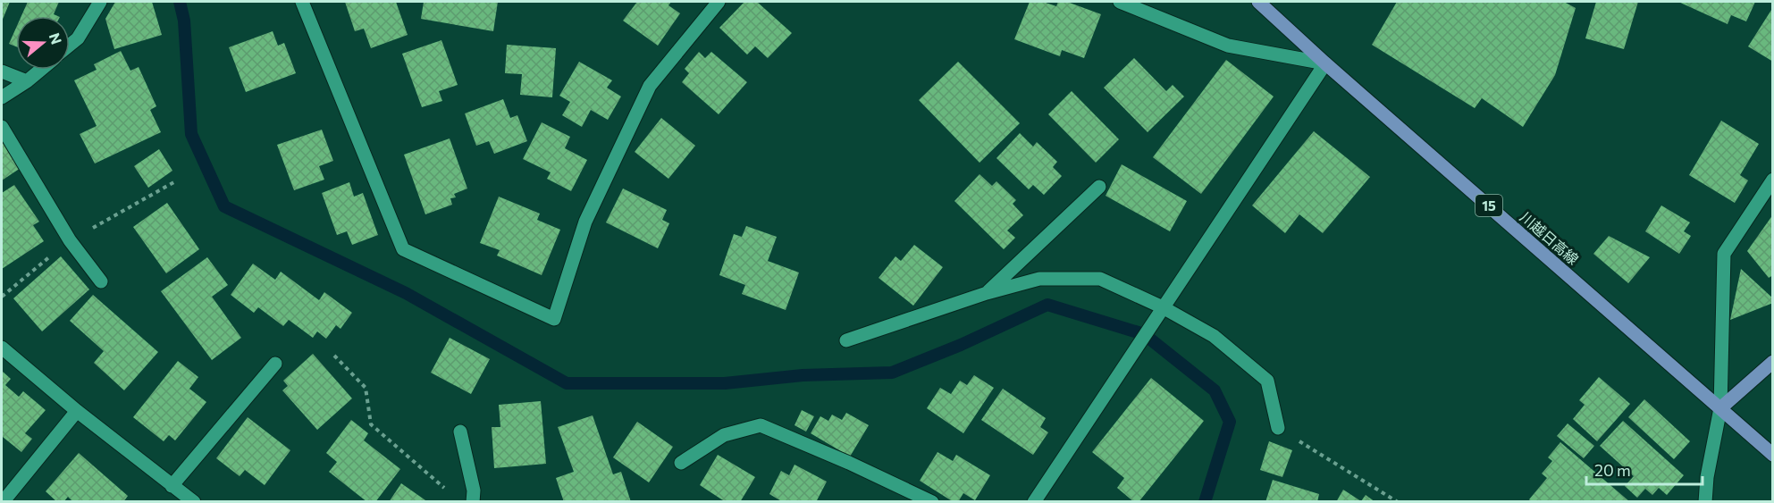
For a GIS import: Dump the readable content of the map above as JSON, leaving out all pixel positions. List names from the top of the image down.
{
  "streets": {
    "main road": ["15", "川越日高線"]
  },
  "scale_bar": "20 m",
  "north": "right"
}
